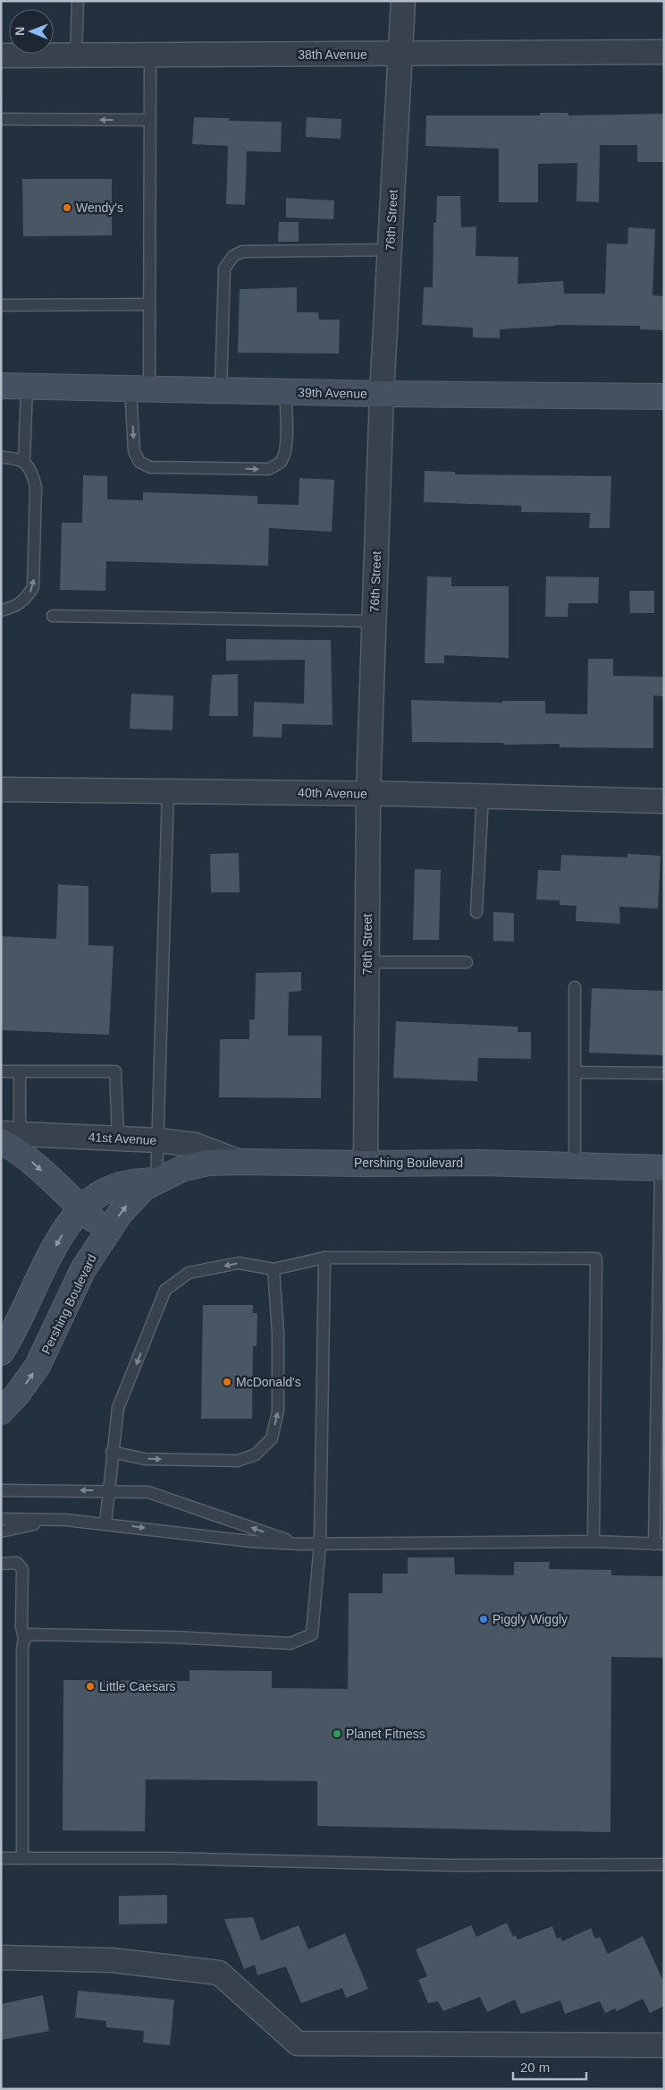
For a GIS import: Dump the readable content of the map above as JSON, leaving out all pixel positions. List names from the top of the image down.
{
  "streets": {
    "street": [
      "38th Avenue",
      "76th Street",
      "39th Avenue",
      "40th Avenue",
      "41st Avenue",
      "Pershing Boulevard"
    ]
  },
  "crossings": [
    ["38th Avenue", "76th Street"],
    ["76th Street", "39th Avenue"],
    ["76th Street", "40th Avenue"],
    ["76th Street", "Pershing Boulevard"],
    ["41st Avenue", "Pershing Boulevard"]
  ],
  "places": [
    "Wendy's",
    "McDonald's",
    "Piggly Wiggly",
    "Little Caesars",
    "Planet Fitness"
  ],
  "scale_bar": "20 m",
  "north": "left"
}
